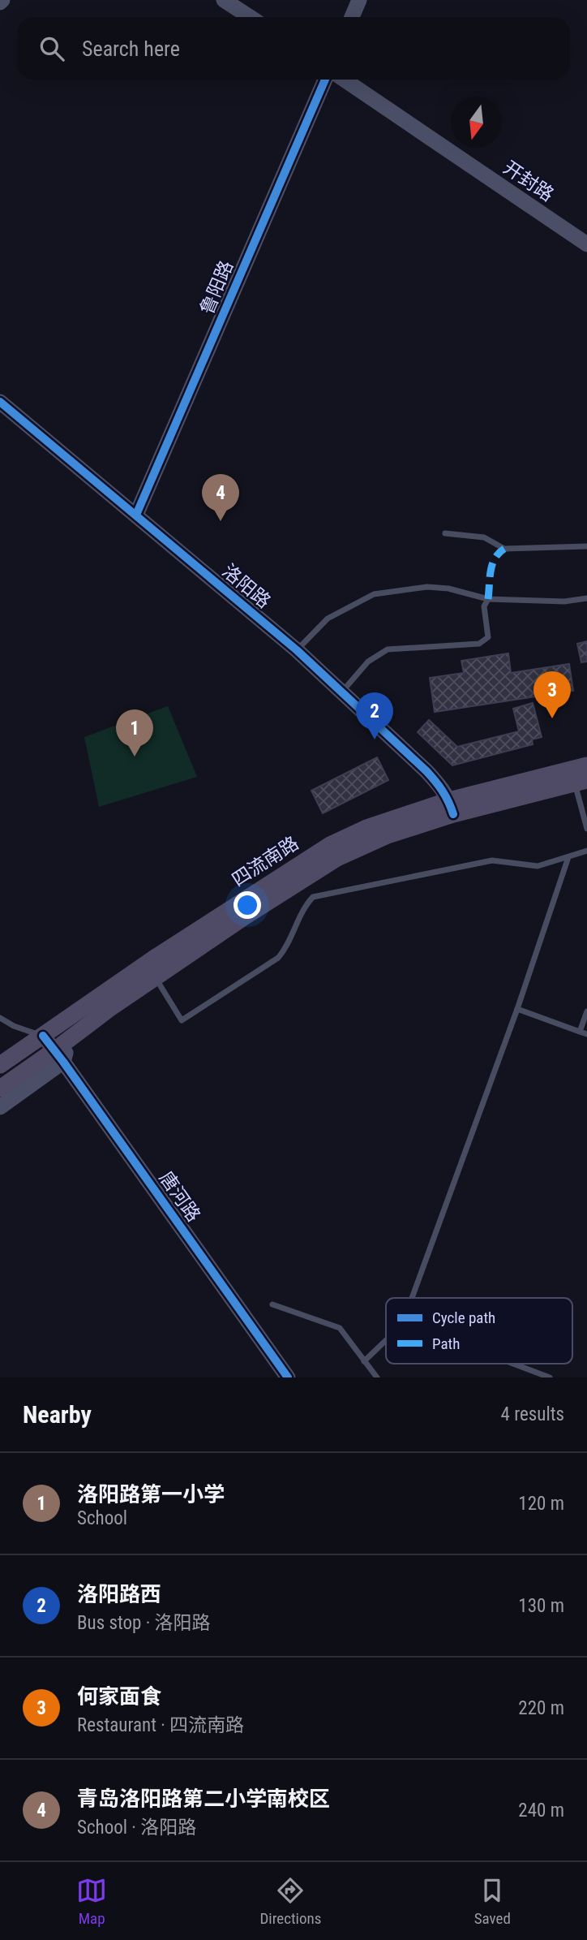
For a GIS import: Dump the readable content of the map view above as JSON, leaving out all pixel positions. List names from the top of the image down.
{
  "streets": {
    "main road": ["四流南路"],
    "street": [
      "开封路",
      "鲁阳路",
      "洛阳路",
      "唐河路"
    ]
  },
  "crossings": [
    ["鲁阳路", "洛阳路"],
    ["洛阳路", "四流南路"],
    ["四流南路", "唐河路"]
  ],
  "legend": ["Cycle path", "Path"],
  "north": "bottom",
  "page": {
    "search": "Search here",
    "pins": [
      "4",
      "3",
      "2",
      "1"
    ],
    "heading": ["Nearby", "4 results"],
    "list": [
      {
        "mark": "1",
        "name": "洛阳路第一小学",
        "note": "School",
        "value": "120 m"
      },
      {
        "mark": "2",
        "name": "洛阳路西",
        "note": "Bus stop · 洛阳路",
        "value": "130 m"
      },
      {
        "mark": "3",
        "name": "何家面食",
        "note": "Restaurant · 四流南路",
        "value": "220 m"
      },
      {
        "mark": "4",
        "name": "青岛洛阳路第二小学南校区",
        "note": "School · 洛阳路",
        "value": "240 m"
      }
    ],
    "nav": ["Map", "Directions", "Saved"]
  }
}
